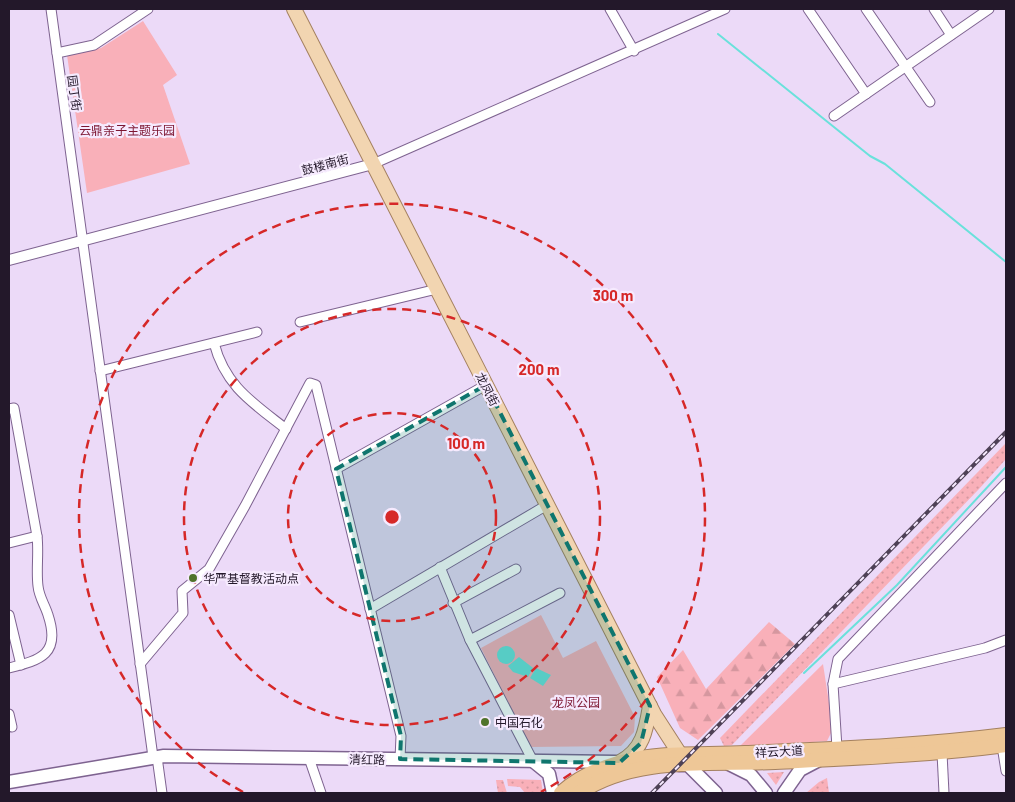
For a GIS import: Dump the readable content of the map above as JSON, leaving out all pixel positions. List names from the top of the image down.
{
  "streets": {
    "highway": ["祥云大道"],
    "main road": ["龙凤街", "清红路"],
    "street": ["园丁街", "鼓楼南街"]
  },
  "crossings": [
    ["园丁街", "鼓楼南街"],
    ["园丁街", "清红路"],
    ["鼓楼南街", "龙凤街"],
    ["龙凤街", "祥云大道"],
    ["祥云大道", "清红路"]
  ],
  "parks": ["云鼎亲子主题乐园", "龙凤公园"],
  "places": ["华严基督教活动点", "中国石化"],
  "rings": ["300 m", "200 m", "100 m"]
}
